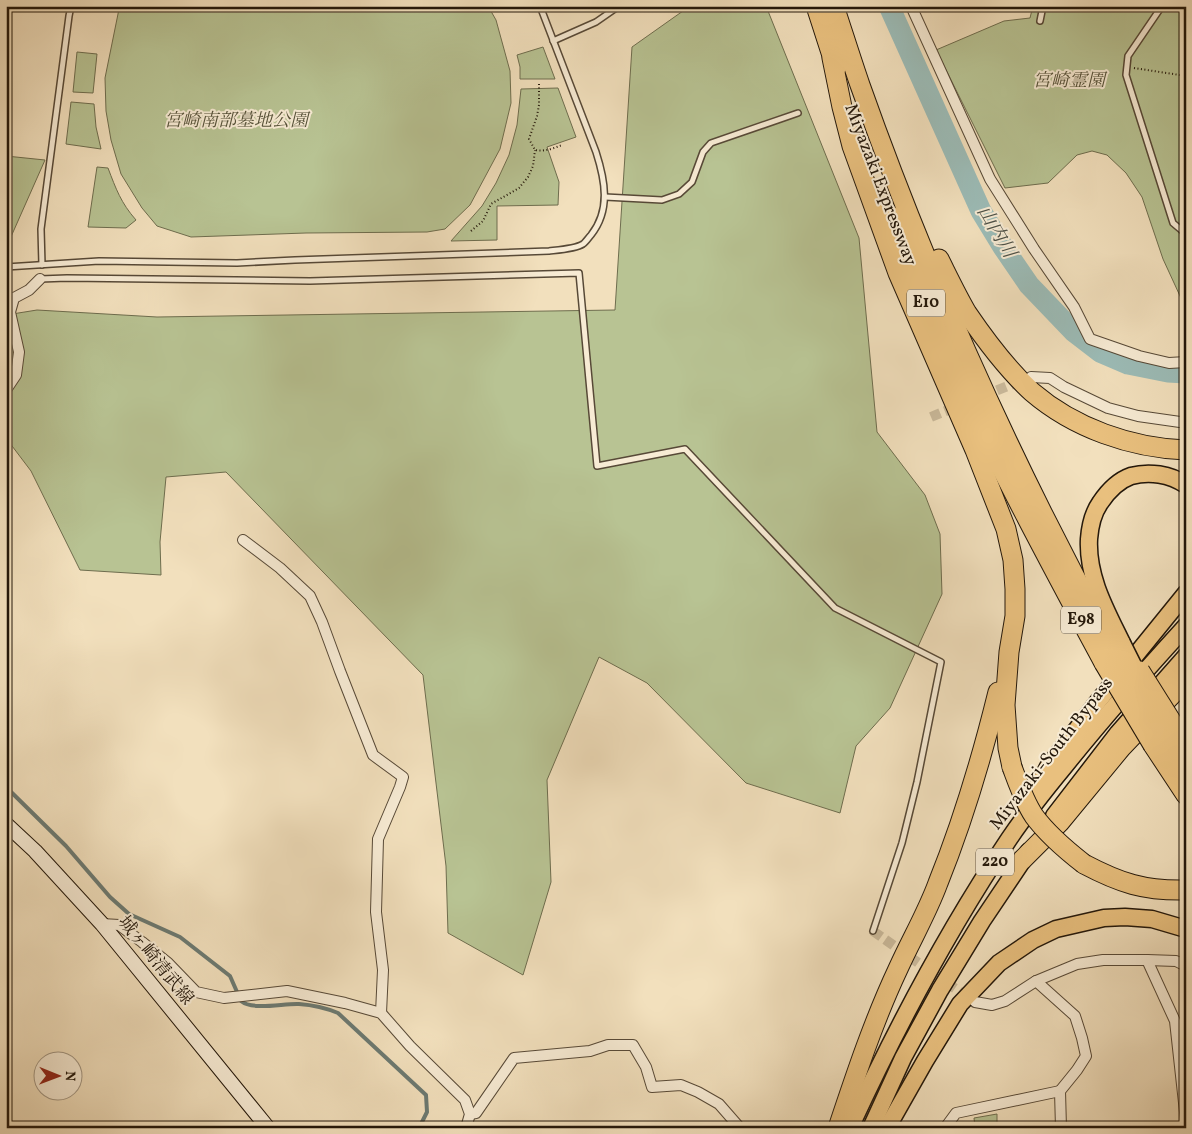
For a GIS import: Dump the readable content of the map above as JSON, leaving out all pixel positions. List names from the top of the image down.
{
  "streets": {
    "highway": ["Miyazaki Expressway", "E10", "E98"],
    "main road": ["Miyazaki-South Bypass", "220", "城ヶ崎清武線"]
  },
  "crossings": [
    ["Miyazaki Expressway", "E98"]
  ],
  "water": ["山内川"],
  "parks": ["宮崎霊園", "宮崎南部墓地公園"],
  "north": "right"
}
